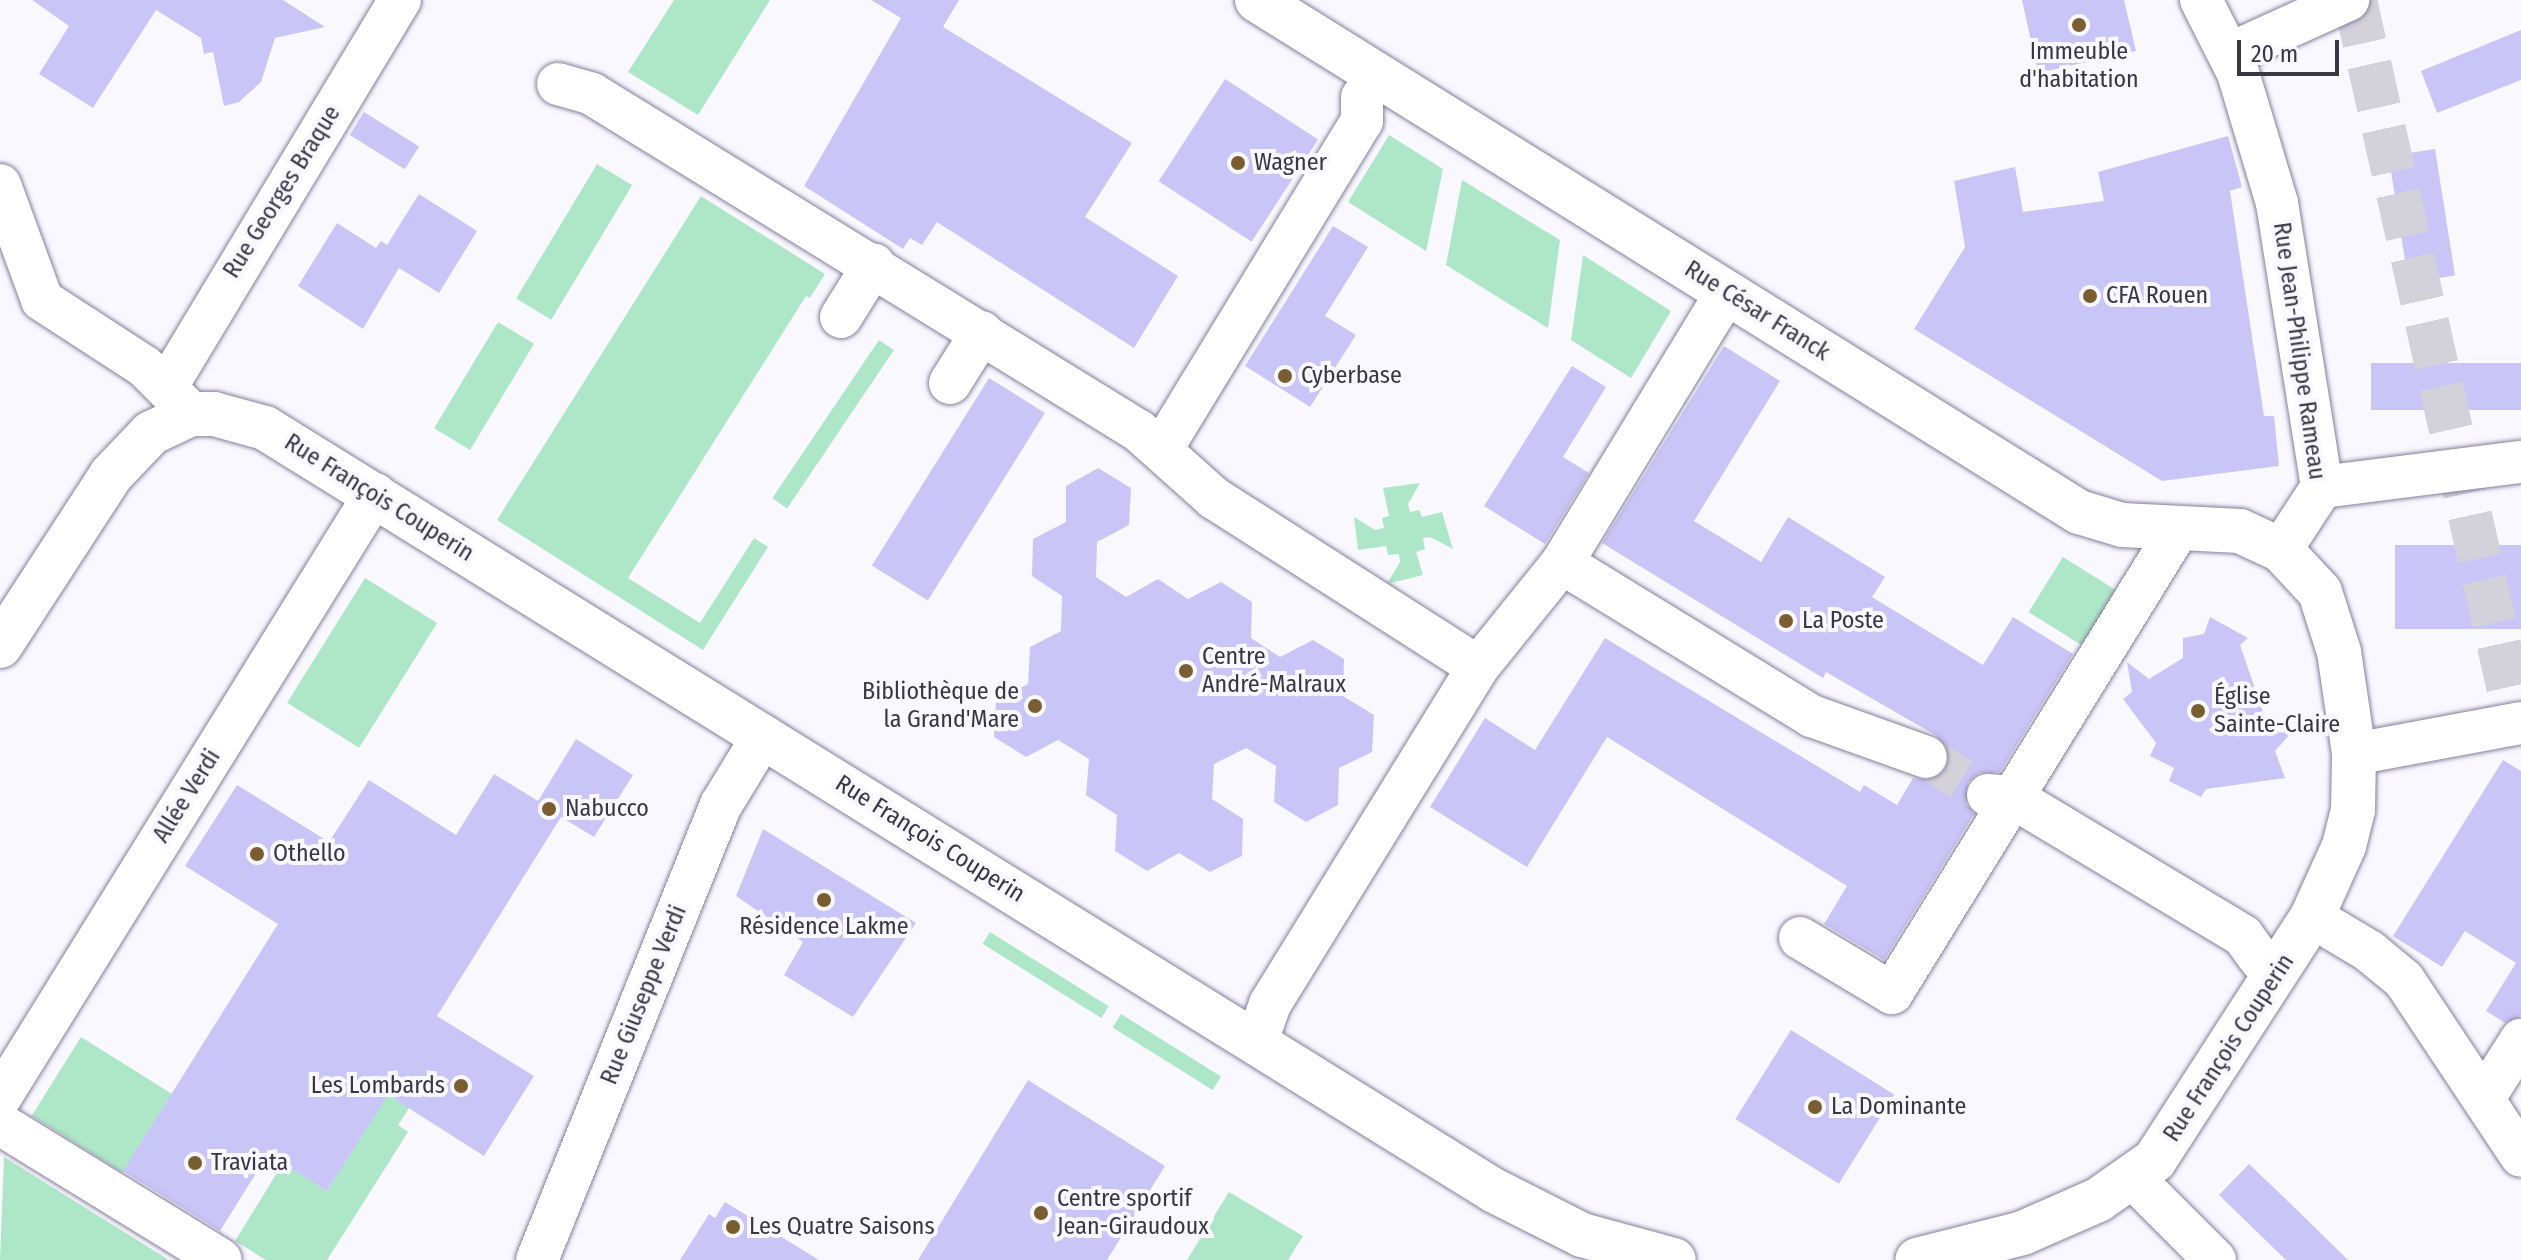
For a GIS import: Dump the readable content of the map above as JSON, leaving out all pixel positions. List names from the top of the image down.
{
  "streets": {
    "street": [
      "Rue Georges Braque",
      "Rue César Franck",
      "Rue Jean-Philippe Rameau",
      "Rue François Couperin",
      "Allée Verdi",
      "Rue Giuseppe Verdi"
    ]
  },
  "crossings": [
    ["Rue Georges Braque", "Rue François Couperin"],
    ["Rue César Franck", "Rue Jean-Philippe Rameau"],
    ["Rue François Couperin", "Allée Verdi"],
    ["Rue François Couperin", "Rue Giuseppe Verdi"]
  ],
  "places": [
    "Immeuble d'habitation",
    "Wagner",
    "CFA Rouen",
    "Cyberbase",
    "La Poste",
    "Centre André-Malraux",
    "Bibliothèque de la Grand'Mare",
    "Église Sainte-Claire",
    "Nabucco",
    "Othello",
    "Résidence Lakme",
    "Les Lombards",
    "La Dominante",
    "Traviata",
    "Centre sportif Jean-Giraudoux",
    "Les Quatre Saisons"
  ],
  "scale_bar": "20 m"
}
